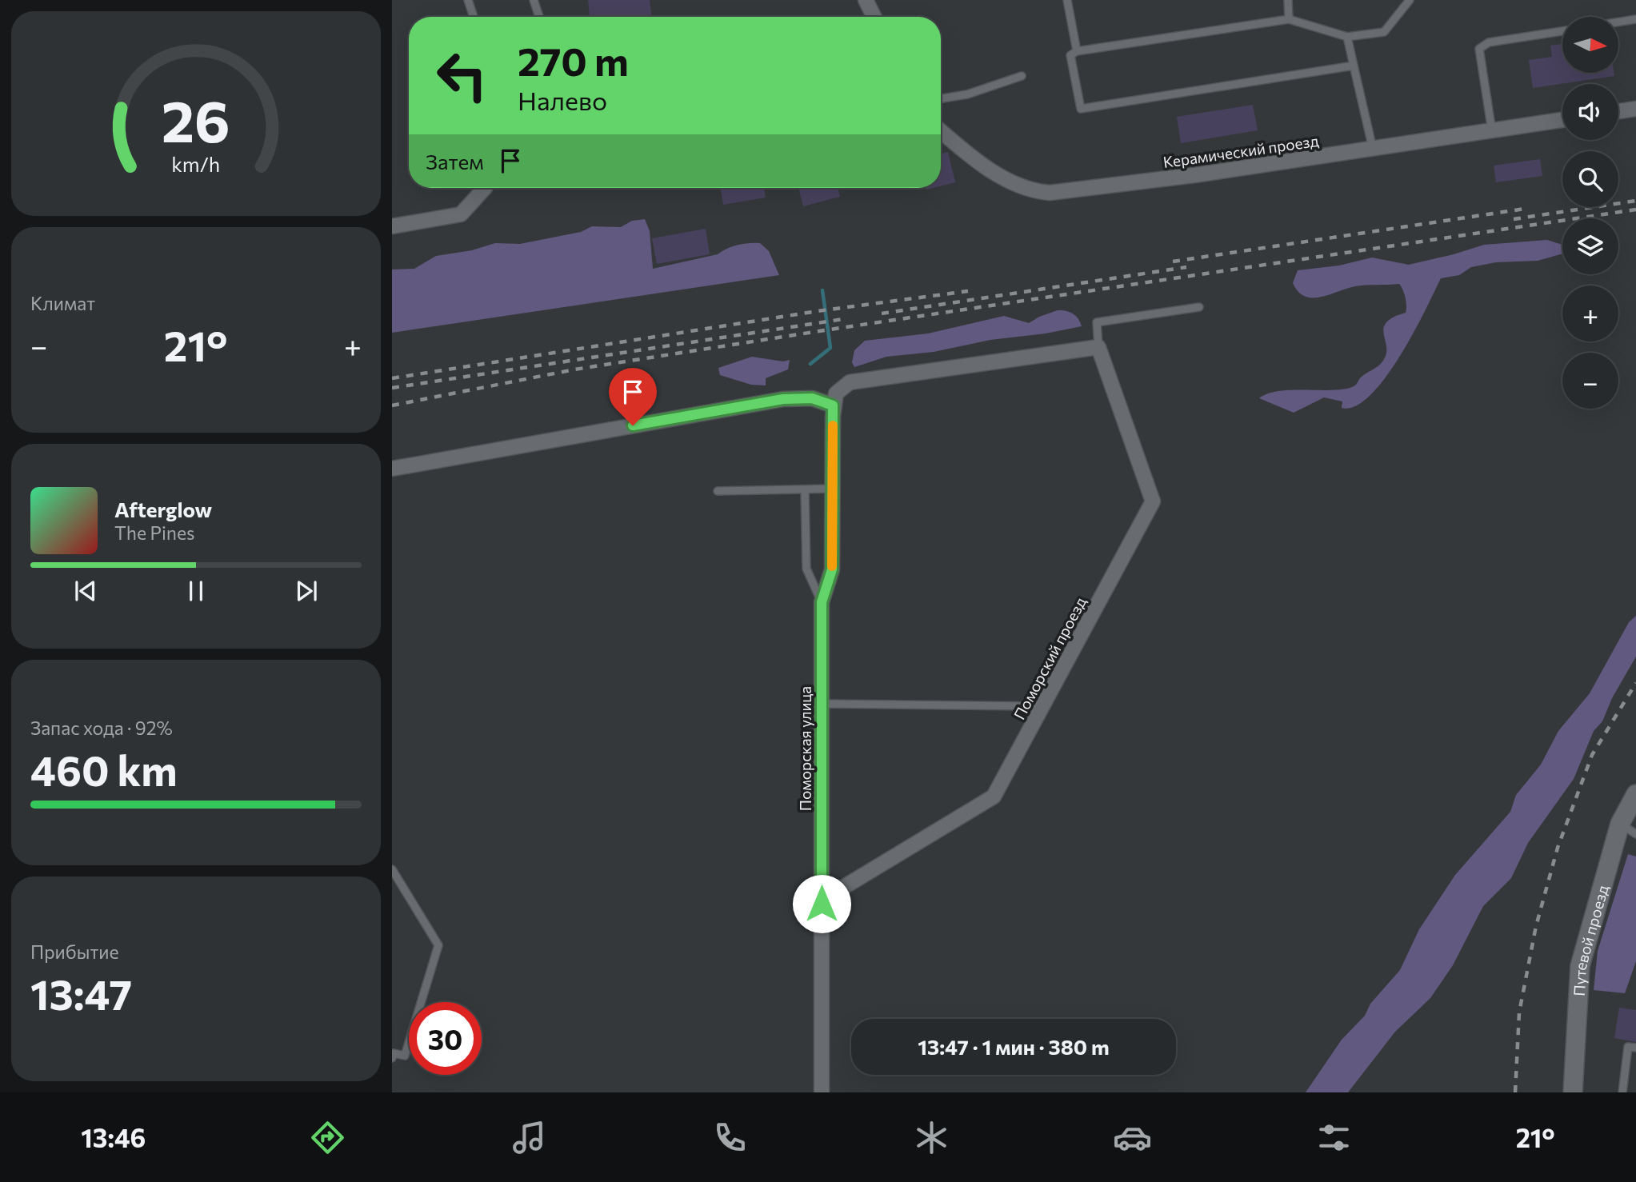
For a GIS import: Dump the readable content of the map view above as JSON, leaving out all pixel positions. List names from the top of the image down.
{
  "streets": {
    "street": [
      "Керамический проезд",
      "Поморский проезд",
      "Поморская улица",
      "Путевой проезд"
    ]
  },
  "crossings": [
    ["Поморский проезд", "Поморская улица"]
  ],
  "north": "right",
  "page": {
    "map_buttons": ["+", "−"],
    "turn": ["270 m", "Налево"],
    "then": "Затем",
    "tile": [
      "Климат",
      ["Запас хода · 92%", "460 km"],
      ["Прибытие", "13:47"]
    ],
    "heat": ["−", "21°", "+"],
    "song": ["Afterglow", "The Pines"],
    "limit": "30",
    "trip": "13:47 · 1 мин · 380 m",
    "tabs": ["13:46", "21°"],
    "gauge": ["26", "km/h"]
  }
}
